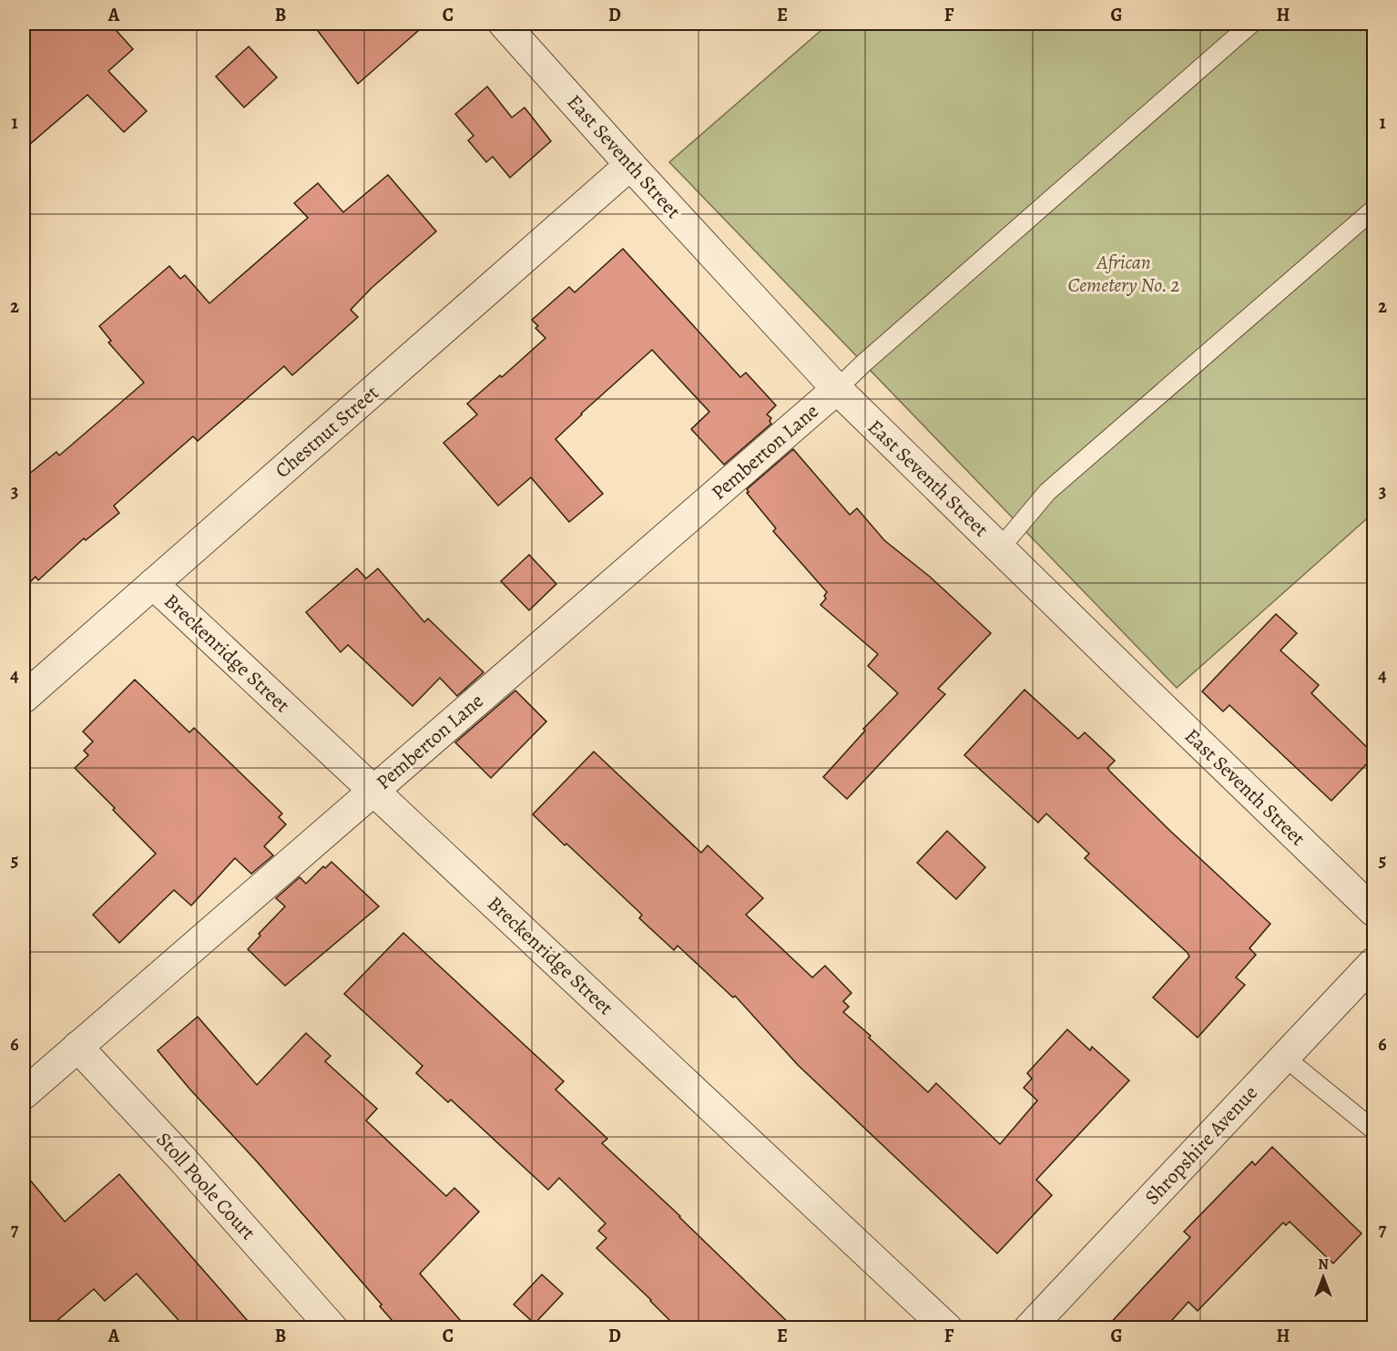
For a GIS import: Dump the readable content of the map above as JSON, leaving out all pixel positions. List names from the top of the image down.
{
  "streets": {
    "street": [
      "East Seventh Street",
      "Chestnut Street",
      "Pemberton Lane",
      "Breckenridge Street",
      "Shropshire Avenue",
      "Stoll Poole Court"
    ]
  },
  "crossings": [
    ["East Seventh Street", "Chestnut Street"],
    ["East Seventh Street", "Pemberton Lane"],
    ["Chestnut Street", "Breckenridge Street"],
    ["Pemberton Lane", "Breckenridge Street"],
    ["Pemberton Lane", "Stoll Poole Court"]
  ],
  "parks": ["African Cemetery No. 2"],
  "north": "top",
  "grid": {
    "columns": [
      "A",
      "B",
      "C",
      "D",
      "E",
      "F",
      "G",
      "H"
    ],
    "rows": [
      "1",
      "2",
      "3",
      "4",
      "5",
      "6",
      "7"
    ]
  }
}
